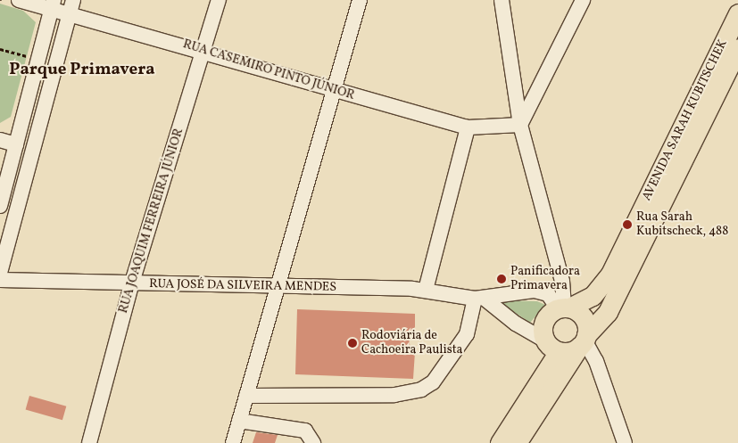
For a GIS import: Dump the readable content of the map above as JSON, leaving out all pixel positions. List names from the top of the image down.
{
  "streets": {
    "main road": ["AVENIDA SARAH KUBITSCHEK"],
    "street": ["RUA CASEMIRO PINTO JÚNIOR", "RUA JOAQUIM FERREIRA JÚNIOR", "RUA JOSÉ DA SILVEIRA MENDES"]
  },
  "crossings": [
    ["RUA CASEMIRO PINTO JÚNIOR", "RUA JOAQUIM FERREIRA JÚNIOR"],
    ["RUA JOAQUIM FERREIRA JÚNIOR", "RUA JOSÉ DA SILVEIRA MENDES"]
  ],
  "districts": ["Parque Primavera"],
  "places": ["Rua Sarah Kubitscheck, 488", "Panificadora Primavera", "Rodoviária de Cachoeira Paulista"]
}
